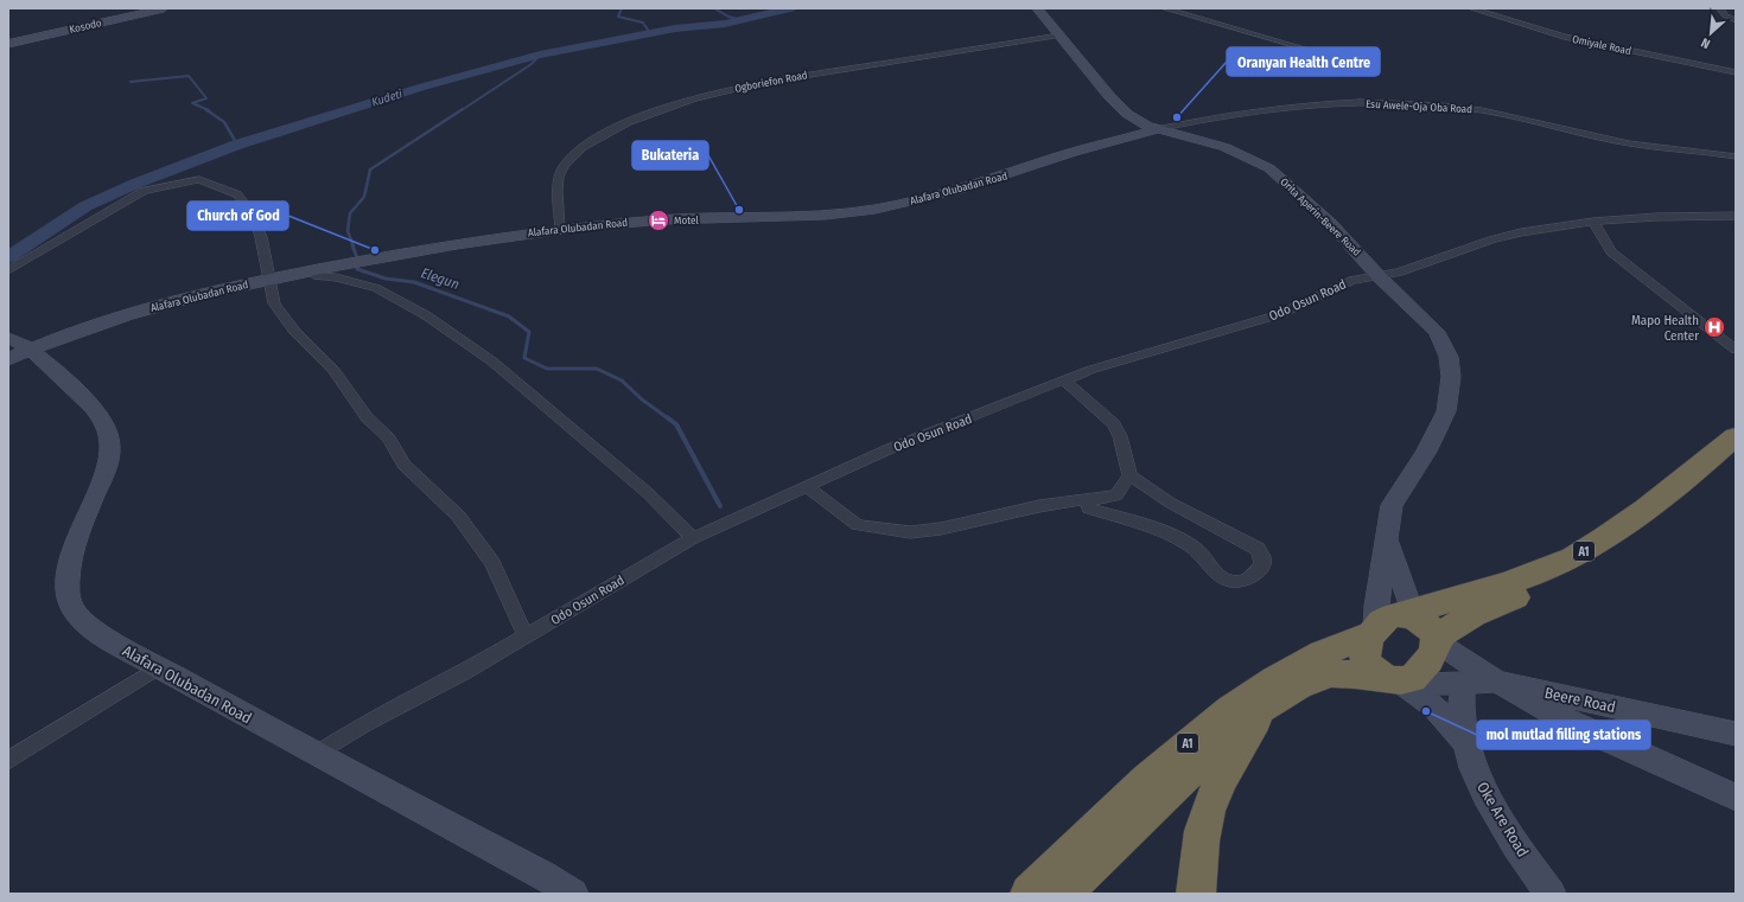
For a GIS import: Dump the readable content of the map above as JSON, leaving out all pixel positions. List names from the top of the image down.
{
  "streets": {
    "highway": ["A1"],
    "main road": [
      "Kosodo",
      "Alafara Olubadan Road",
      "Orita Aperin-Beere Road",
      "Beere Road",
      "Oke Are Road"
    ],
    "street": [
      "Omiyale Road",
      "Ogboriefon Road",
      "Esu Awele-Oja Oba Road",
      "Odo Osun Road"
    ]
  },
  "crossings": [
    ["Ogboriefon Road", "Alafara Olubadan Road"],
    ["Ogboriefon Road", "Orita Aperin-Beere Road"],
    ["Esu Awele-Oja Oba Road", "Alafara Olubadan Road"],
    ["Esu Awele-Oja Oba Road", "Orita Aperin-Beere Road"],
    ["Alafara Olubadan Road", "Orita Aperin-Beere Road"],
    ["Alafara Olubadan Road", "Odo Osun Road"],
    ["Orita Aperin-Beere Road", "Odo Osun Road"],
    ["Orita Aperin-Beere Road", "A1"],
    ["Orita Aperin-Beere Road", "Beere Road"],
    ["Orita Aperin-Beere Road", "Oke Are Road"],
    ["A1", "Beere Road"],
    ["A1", "Oke Are Road"],
    ["Beere Road", "Oke Are Road"]
  ],
  "water": ["Kudeti", "Elegun"],
  "places": {
    "other": [
      "Oranyan Health Centre",
      "Bukateria",
      "Church of God",
      "mol mutlad filling stations"
    ],
    "hotel": ["Motel"],
    "hospital": ["Mapo Health Center"]
  },
  "north": "bottom left"
}
